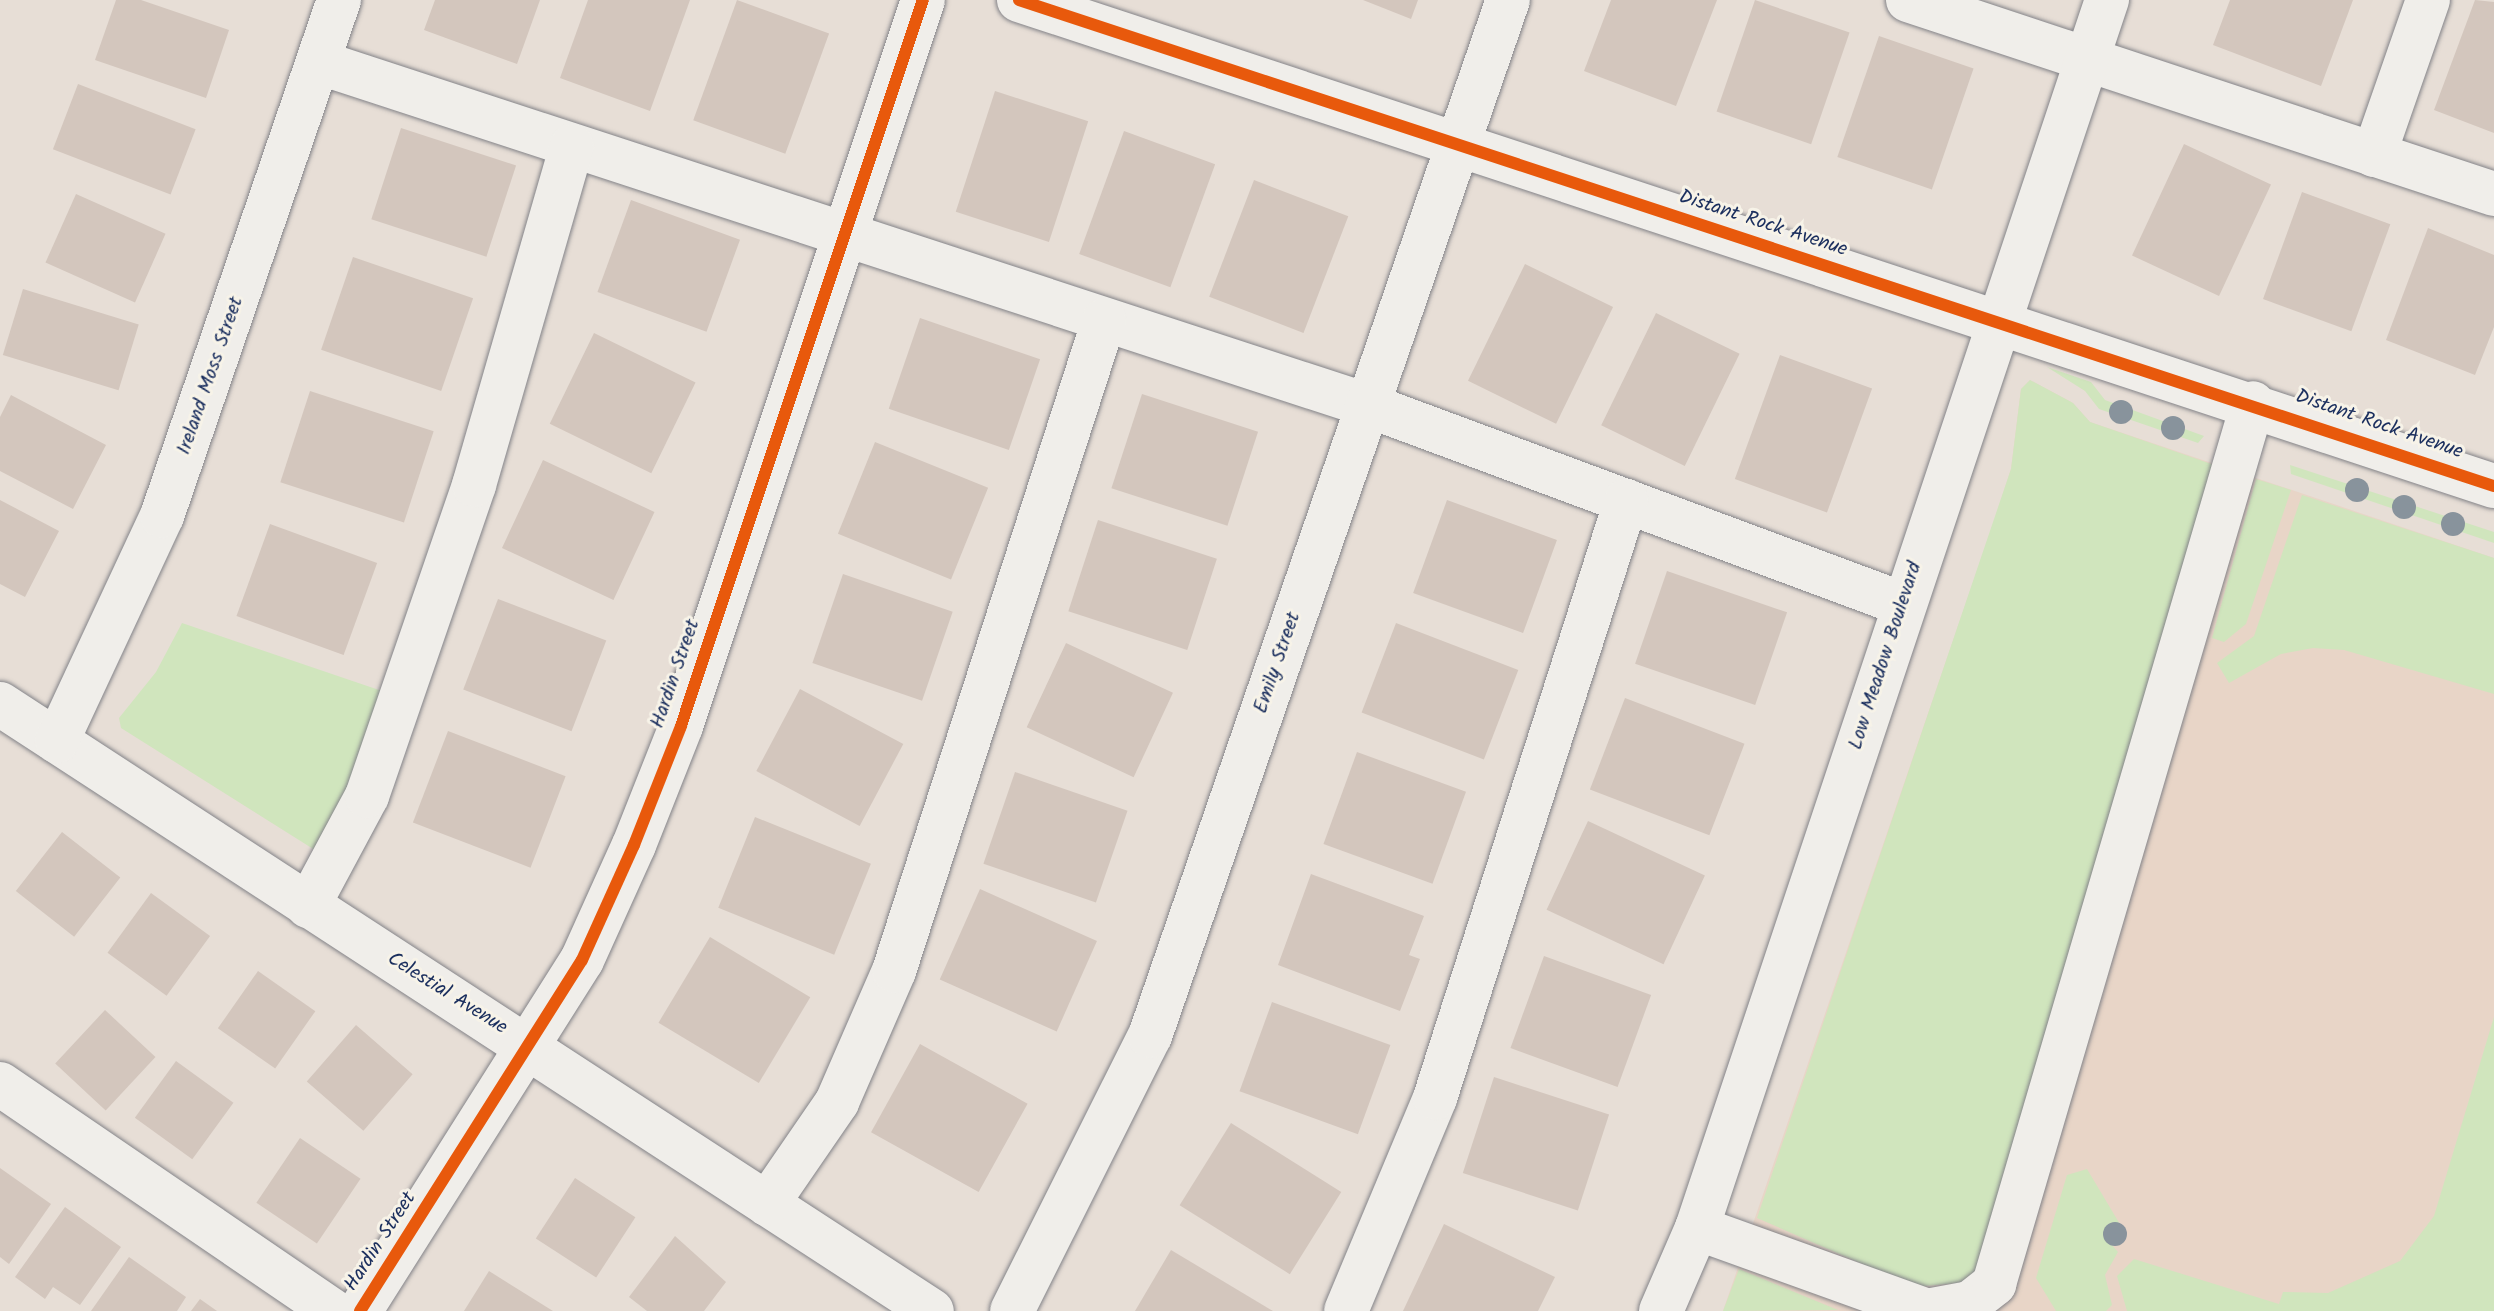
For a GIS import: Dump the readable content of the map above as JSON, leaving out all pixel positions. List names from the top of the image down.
{
  "streets": {
    "street": [
      "Distant Rock Avenue",
      "Ireland Moss Street",
      "Low Meadow Boulevard",
      "Emily Street",
      "Hardin Street",
      "Celestial Avenue"
    ]
  },
  "crossings": [
    ["Distant Rock Avenue", "Low Meadow Boulevard"],
    ["Distant Rock Avenue", "Emily Street"],
    ["Ireland Moss Street", "Celestial Avenue"],
    ["Hardin Street", "Celestial Avenue"]
  ]
}
